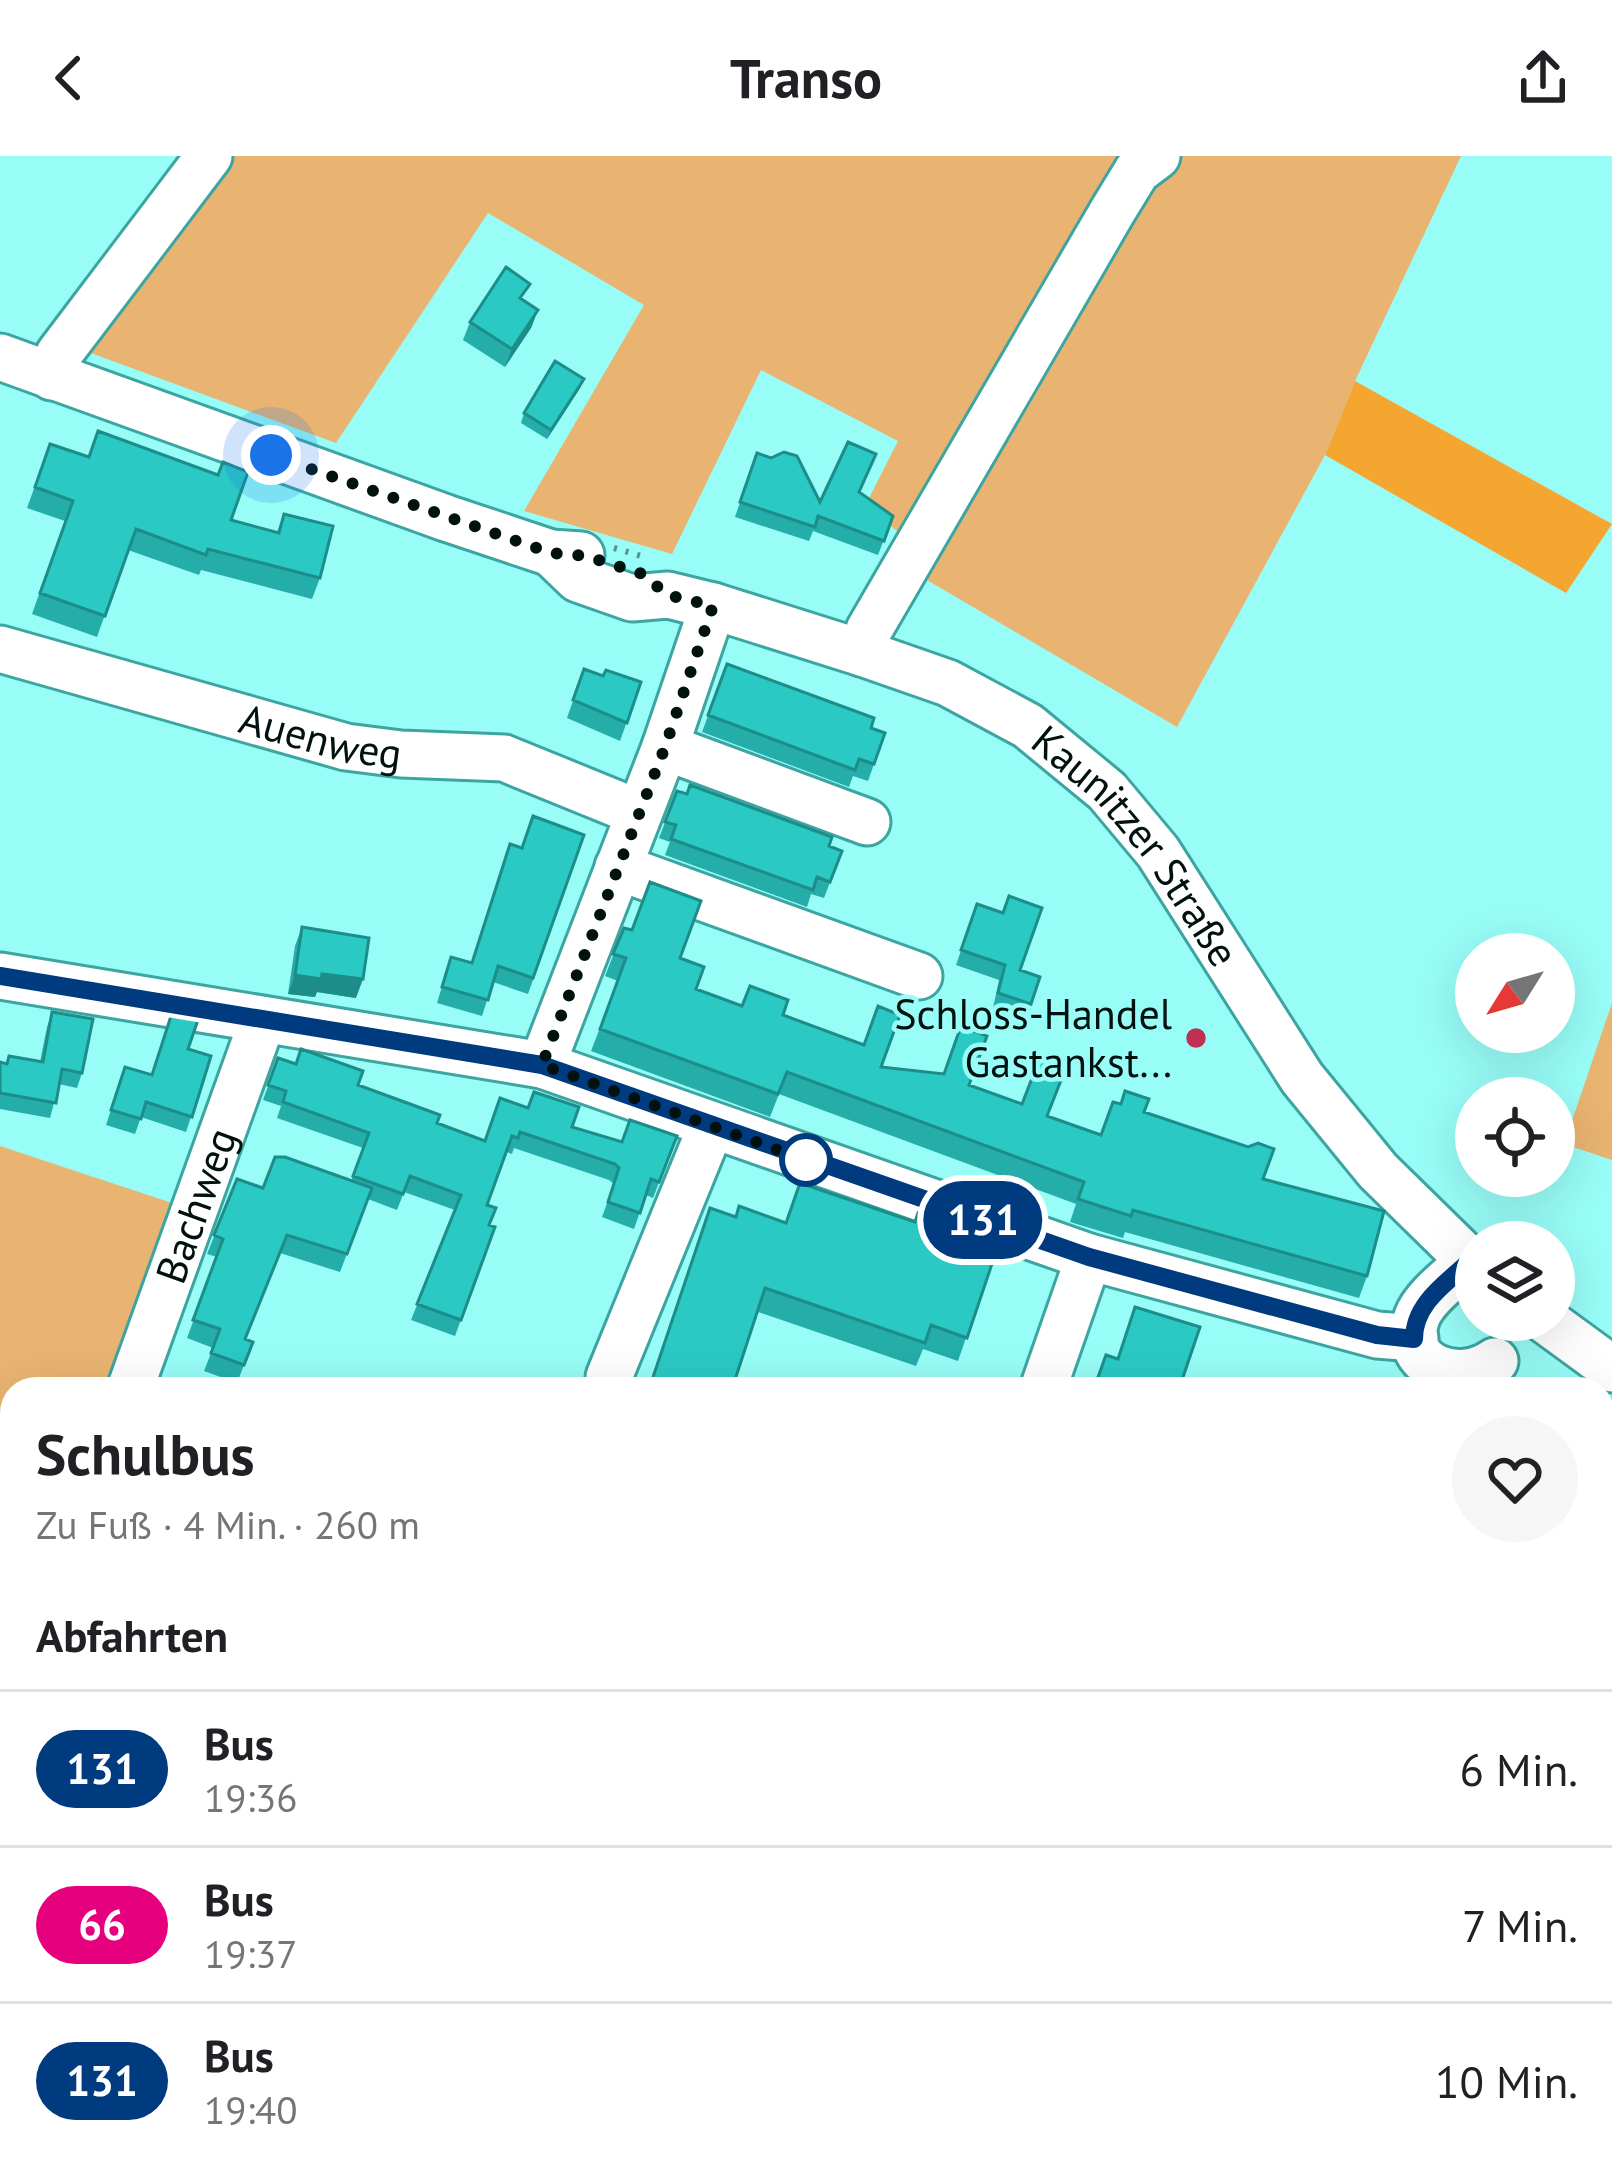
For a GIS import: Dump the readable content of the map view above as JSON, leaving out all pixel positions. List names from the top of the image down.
{
  "streets": {
    "street": ["Auenweg", "Kaunitzer Straße", "Bachweg"]
  },
  "places": ["Schloss-Handel Gastankst..."],
  "lines": ["bus line 131"],
  "north": "bottom left",
  "page": {
    "header": "Transo",
    "on_map": "131",
    "heading": [
      ["Schulbus", "Zu Fuß · 4 Min. · 260 m"],
      "Abfahrten"
    ],
    "list": [
      {
        "mark": "131",
        "name": "Bus",
        "note": "19:36",
        "value": "6 Min."
      },
      {
        "mark": "66",
        "name": "Bus",
        "note": "19:37",
        "value": "7 Min."
      },
      {
        "mark": "131",
        "name": "Bus",
        "note": "19:40",
        "value": "10 Min."
      }
    ]
  }
}
